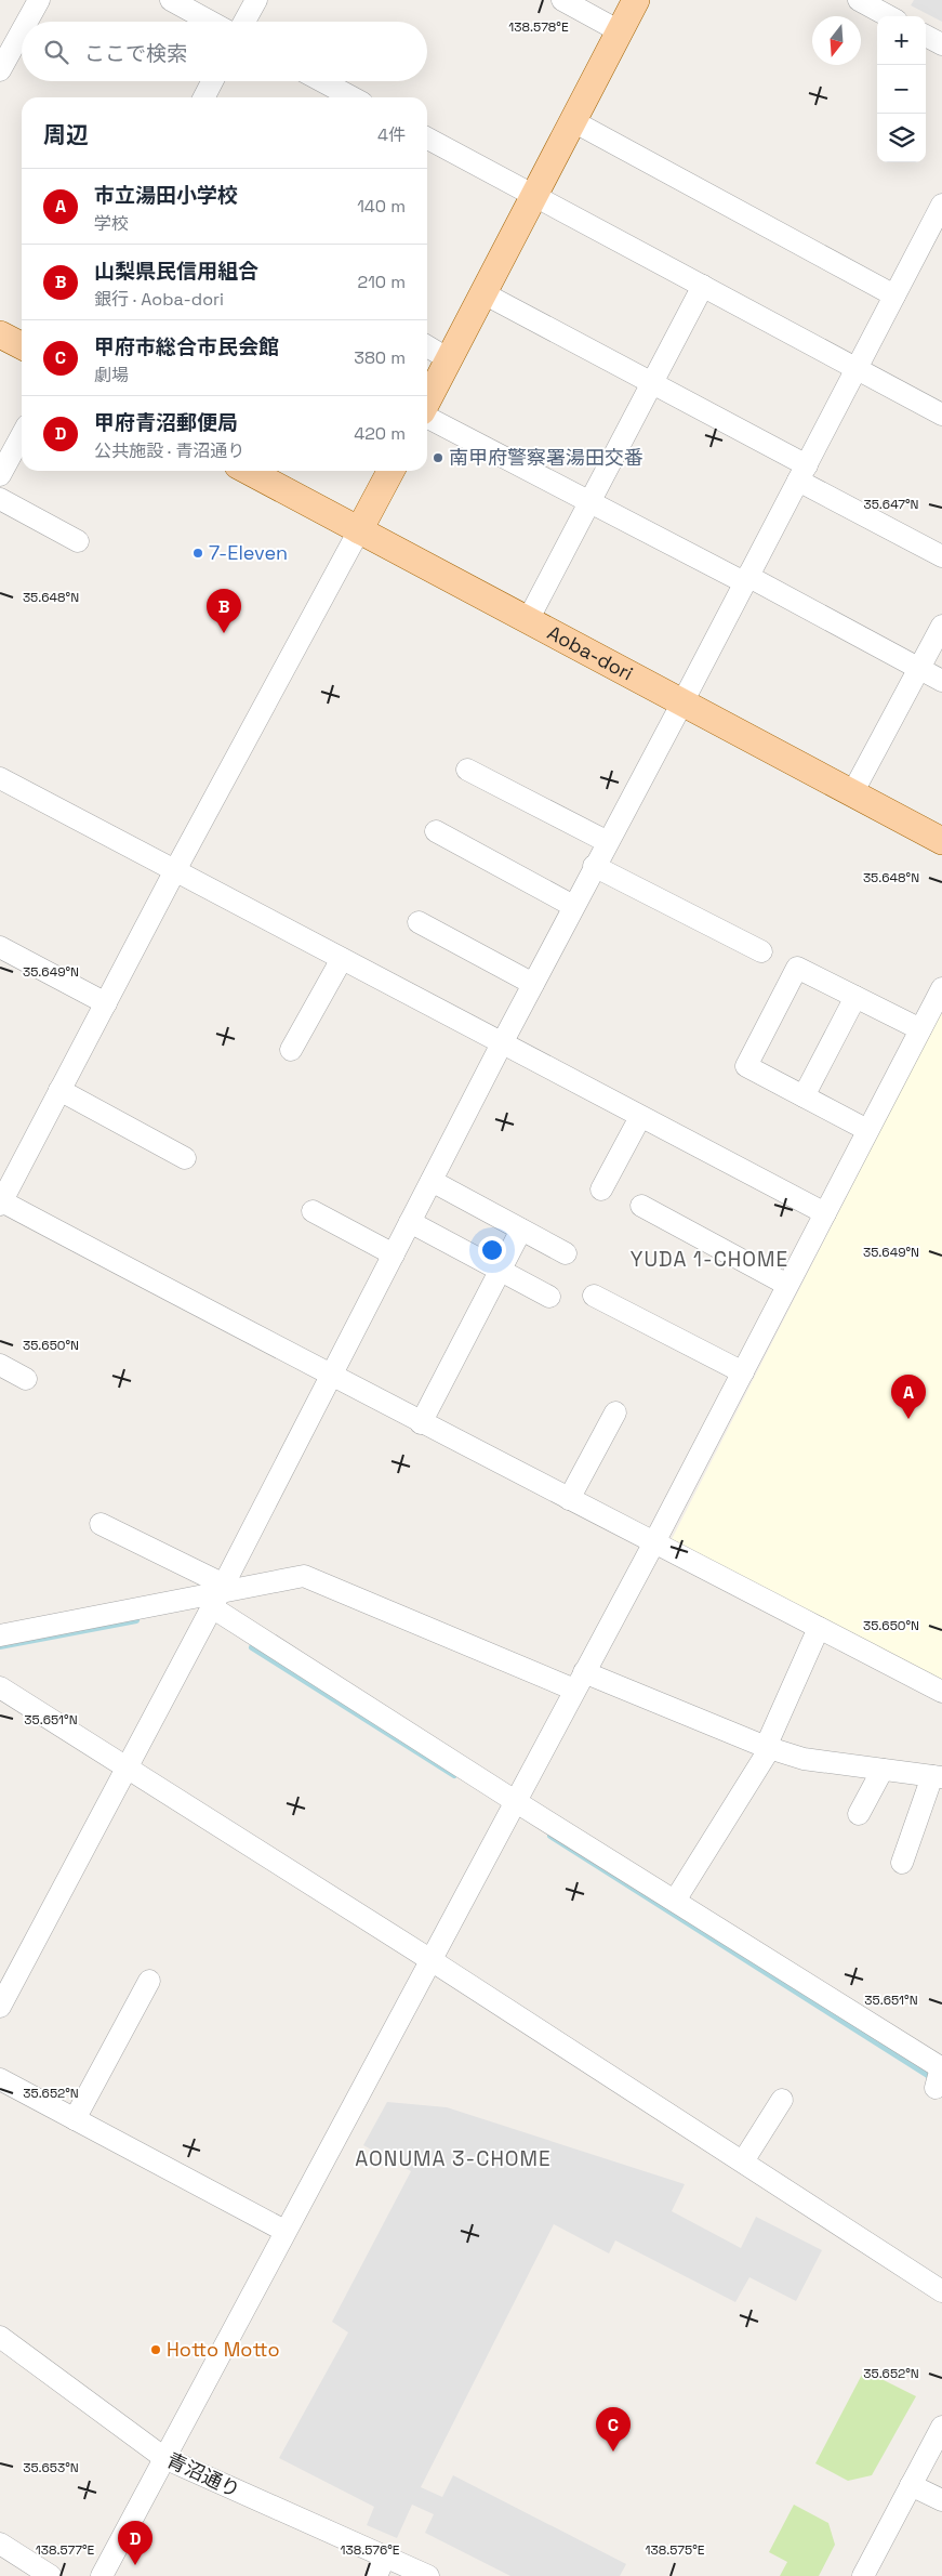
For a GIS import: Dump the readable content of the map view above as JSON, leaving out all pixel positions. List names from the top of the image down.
{
  "streets": {
    "main road": ["Aoba-dori"],
    "street": ["青沼通り"]
  },
  "districts": ["YUDA 1-CHOME", "AONUMA 3-CHOME"],
  "places": ["南甲府警察署湯田交番", "7-Eleven", "Hotto Motto"],
  "north": "bottom",
  "page": {
    "map_buttons": ["+", "−"],
    "search": "ここで検索",
    "heading": ["周辺", "4件"],
    "list": [
      {
        "mark": "A",
        "name": "市立湯田小学校",
        "note": "学校",
        "value": "140 m"
      },
      {
        "mark": "B",
        "name": "山梨県民信用組合",
        "note": "銀行 · Aoba-dori",
        "value": "210 m"
      },
      {
        "mark": "C",
        "name": "甲府市総合市民会館",
        "note": "劇場",
        "value": "380 m"
      },
      {
        "mark": "D",
        "name": "甲府青沼郵便局",
        "note": "公共施設 · 青沼通り",
        "value": "420 m"
      }
    ],
    "pins": [
      "B",
      "A",
      "C",
      "D"
    ]
  },
  "coordinates": [
    "138.578°E",
    "35.647°N",
    "35.648°N",
    "35.649°N",
    "35.650°N",
    "35.651°N",
    "35.652°N",
    "35.653°N",
    "138.577°E",
    "138.576°E",
    "138.575°E"
  ]
}
